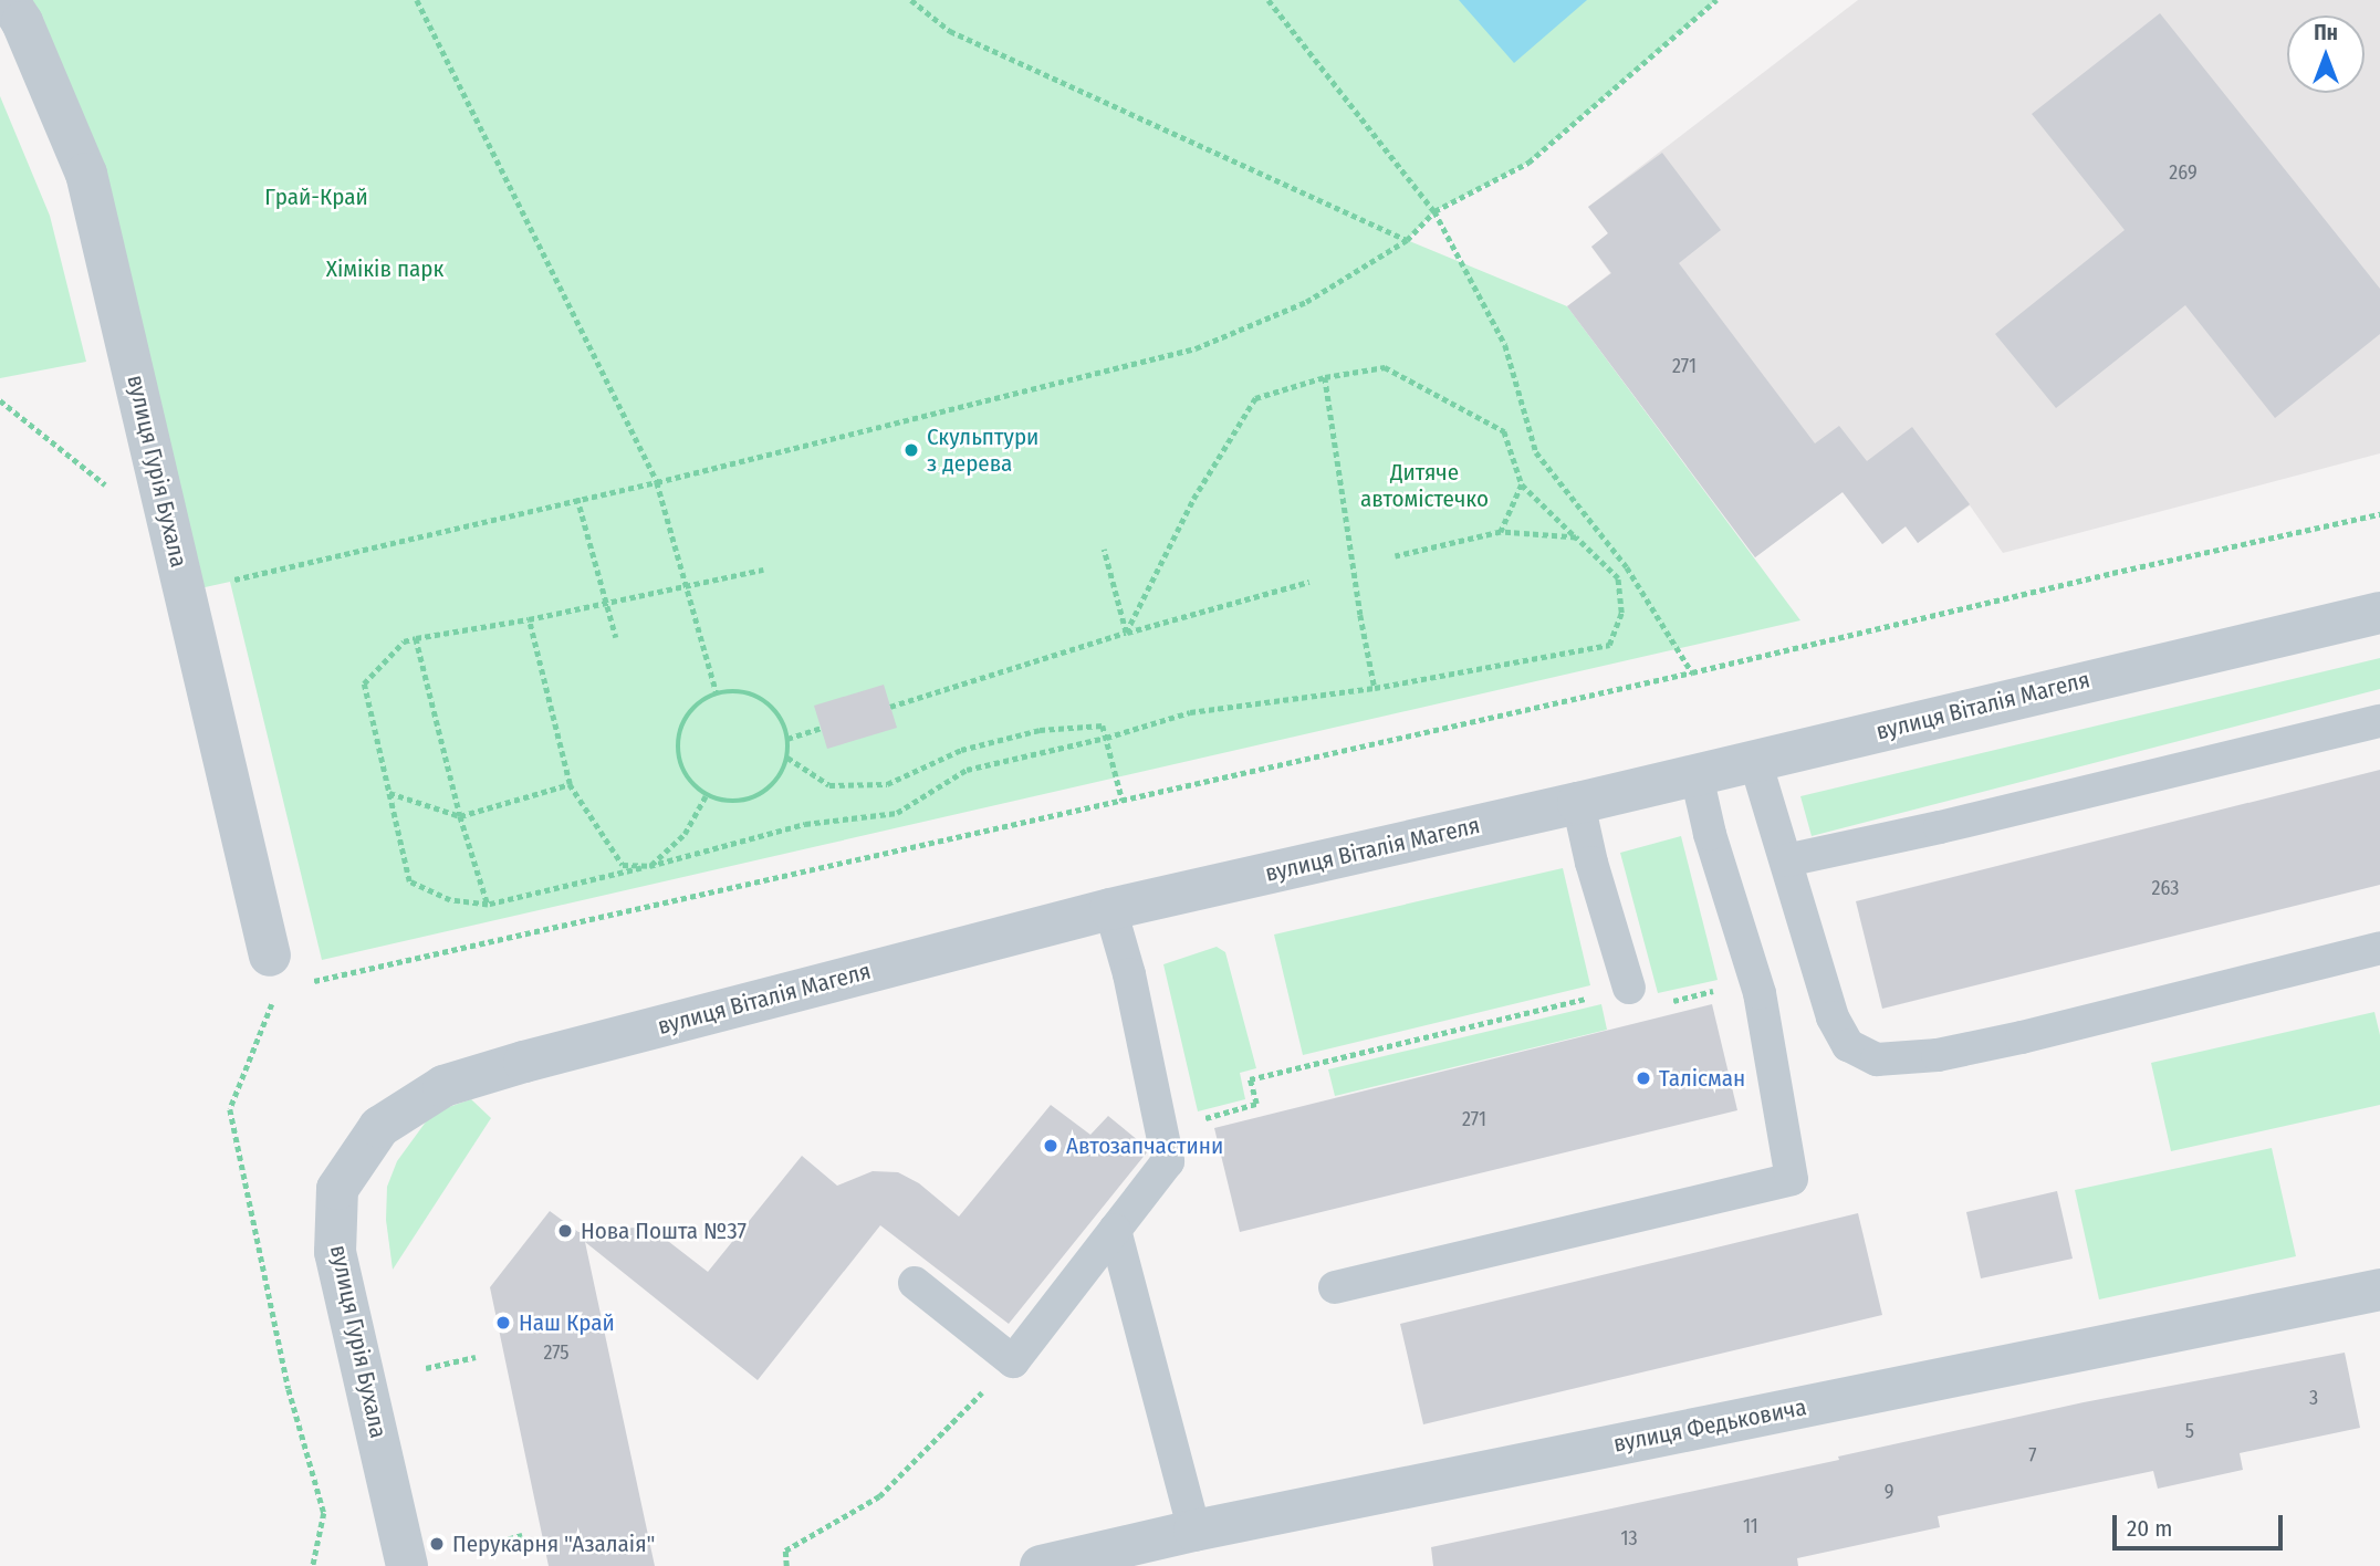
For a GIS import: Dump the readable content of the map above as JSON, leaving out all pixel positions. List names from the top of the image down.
{
  "streets": {
    "street": ["вулиця Гурія Бухала", "вулиця Віталія Магеля", "вулиця Федьковича"]
  },
  "crossings": [
    ["вулиця Гурія Бухала", "вулиця Віталія Магеля"]
  ],
  "parks": ["Грай-Край", "Хіміків парк", "Дитяче автомістечко"],
  "places": [
    "Скульптури з дерева",
    "Талісман",
    "Автозапчастини",
    "Нова Пошта №37",
    "Наш Край",
    "Перукарня \"Азалаія\""
  ],
  "house_numbers": [
    "269",
    "271",
    "263",
    "271",
    "275",
    "3",
    "5",
    "7",
    "9",
    "11",
    "13"
  ],
  "scale_bar": "20 m",
  "north": "top"
}
